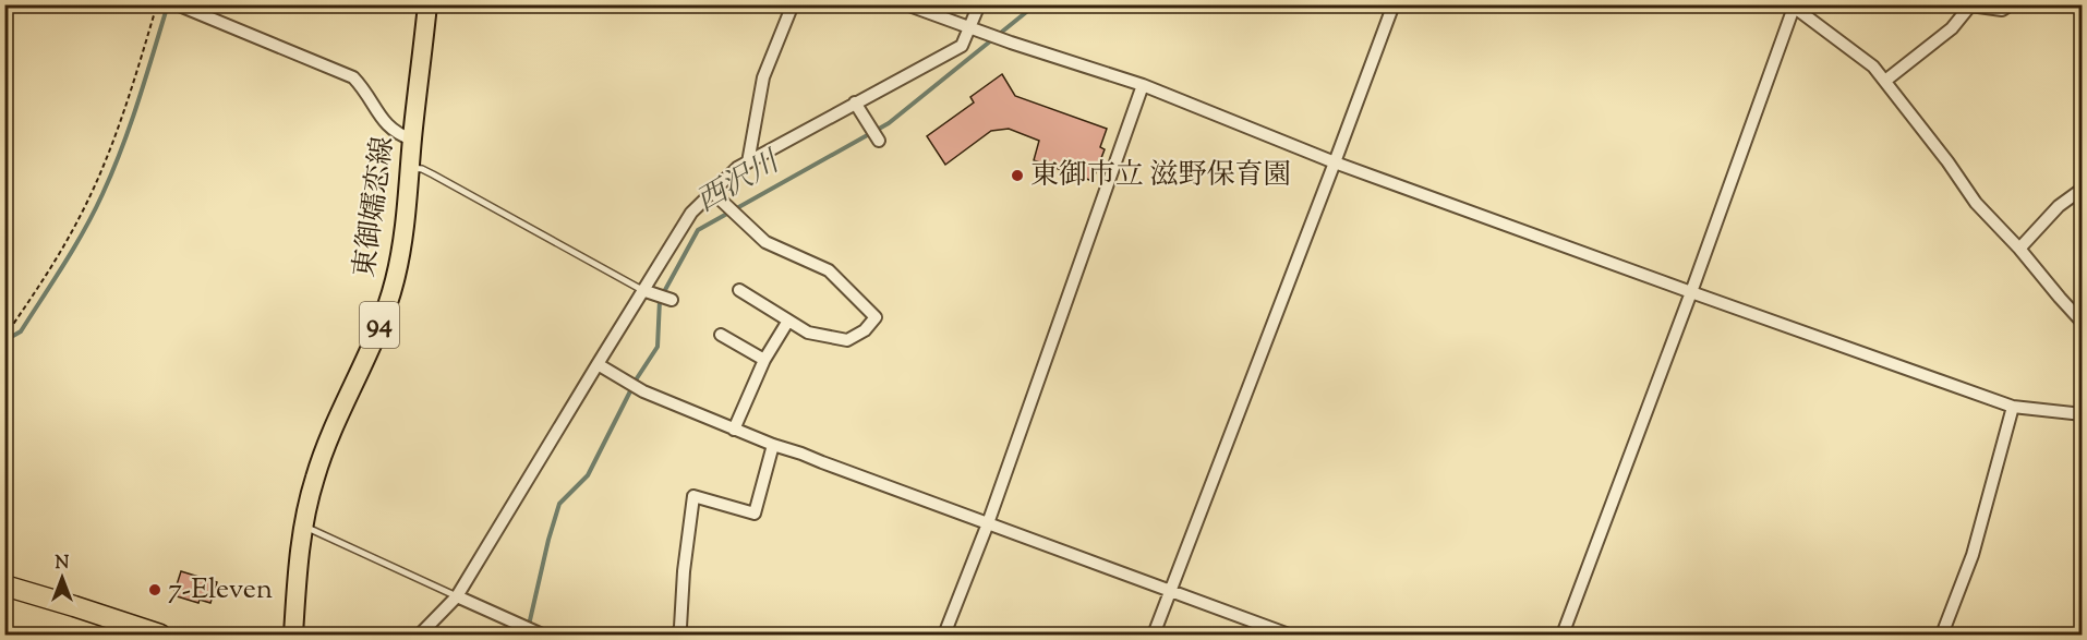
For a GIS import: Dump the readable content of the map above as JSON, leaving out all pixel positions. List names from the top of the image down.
{
  "streets": {
    "main road": ["東御嬬恋線", "94"]
  },
  "water": ["西沢川"],
  "places": ["東御市立 滋野保育園", "7-Eleven"],
  "north": "top"
}
